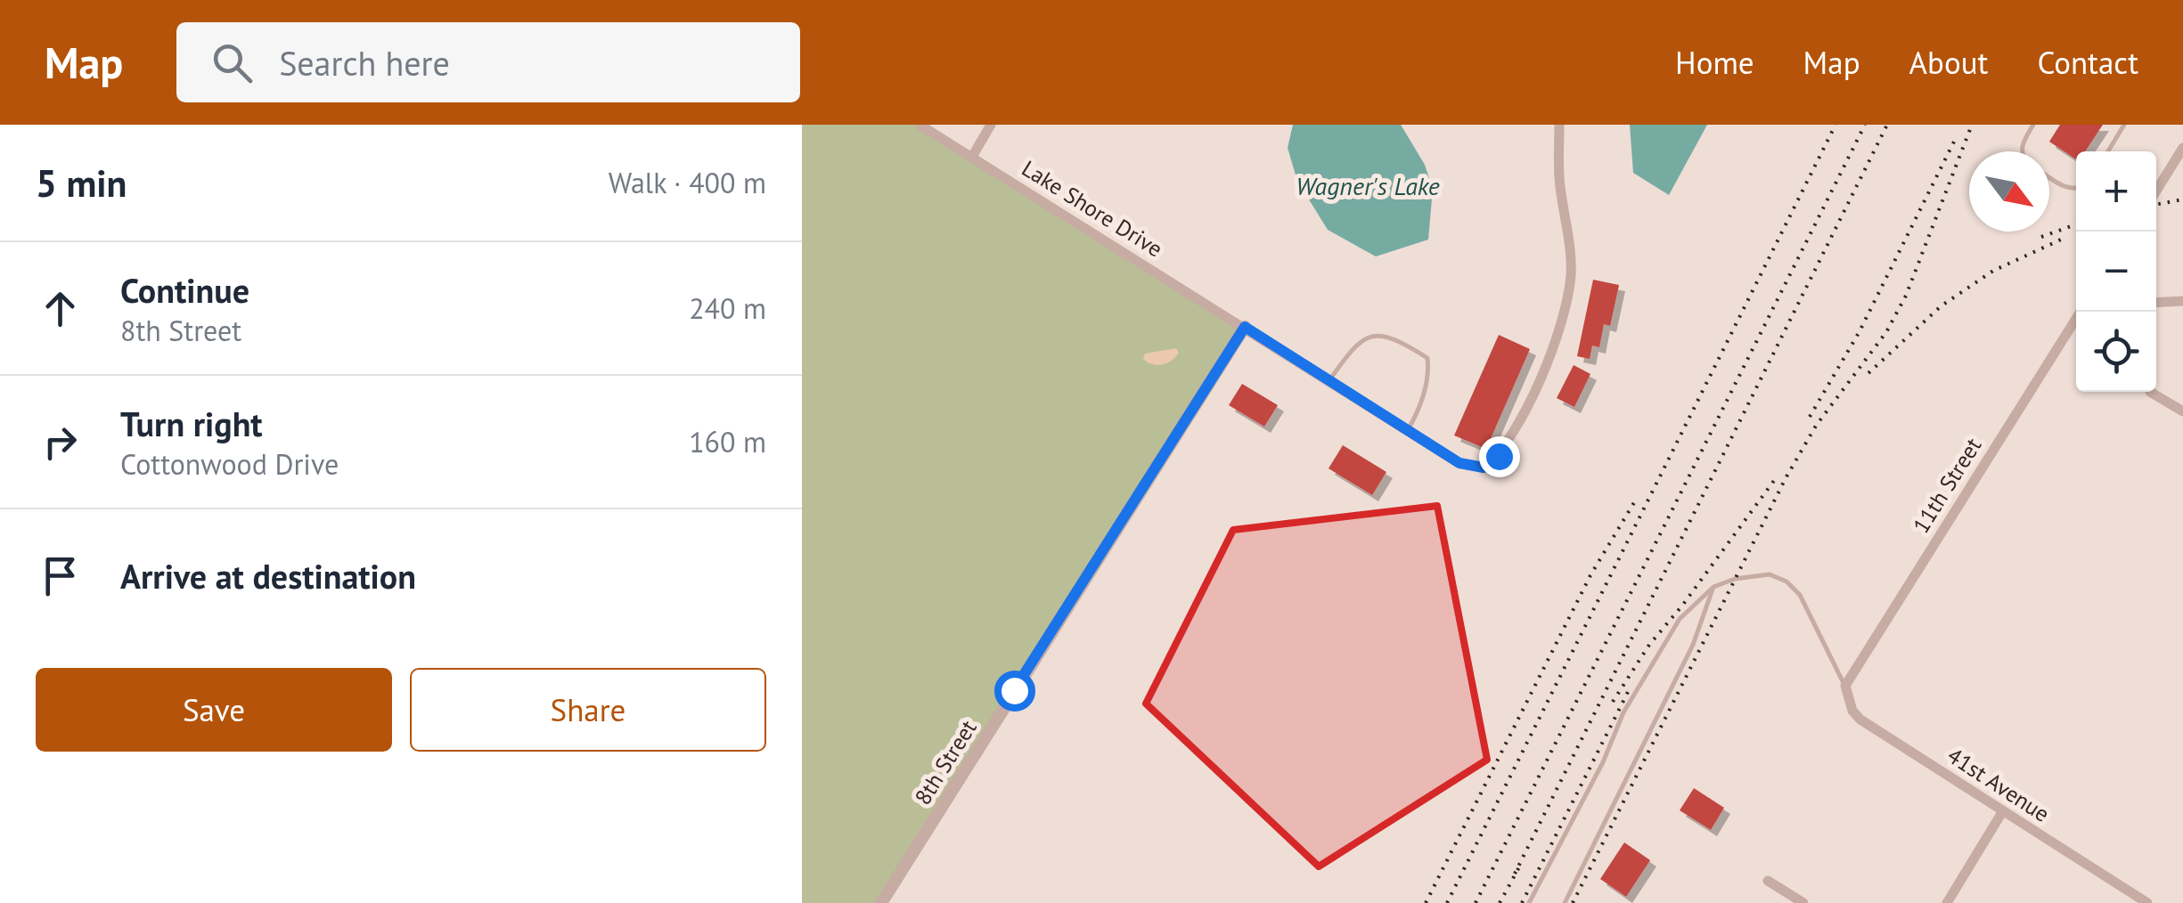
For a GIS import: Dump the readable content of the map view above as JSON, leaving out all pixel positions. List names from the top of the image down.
{
  "streets": {
    "street": [
      "Lake Shore Drive",
      "11th Street",
      "8th Street",
      "41st Avenue"
    ]
  },
  "crossings": [
    ["Lake Shore Drive", "8th Street"],
    ["11th Street", "41st Avenue"]
  ],
  "water": ["Wagner's Lake"],
  "north": "bottom right",
  "page": {
    "header": "Map",
    "search": "Search here",
    "nav": [
      "Home",
      "Map",
      "About",
      "Contact"
    ],
    "heading": ["5 min", "Walk · 400 m"],
    "map_buttons": ["+", "−"],
    "list": [
      ["Continue", "8th Street", "240 m"],
      ["Turn right", "Cottonwood Drive", "160 m"],
      "Arrive at destination"
    ],
    "buttons": ["Save", "Share"]
  }
}
